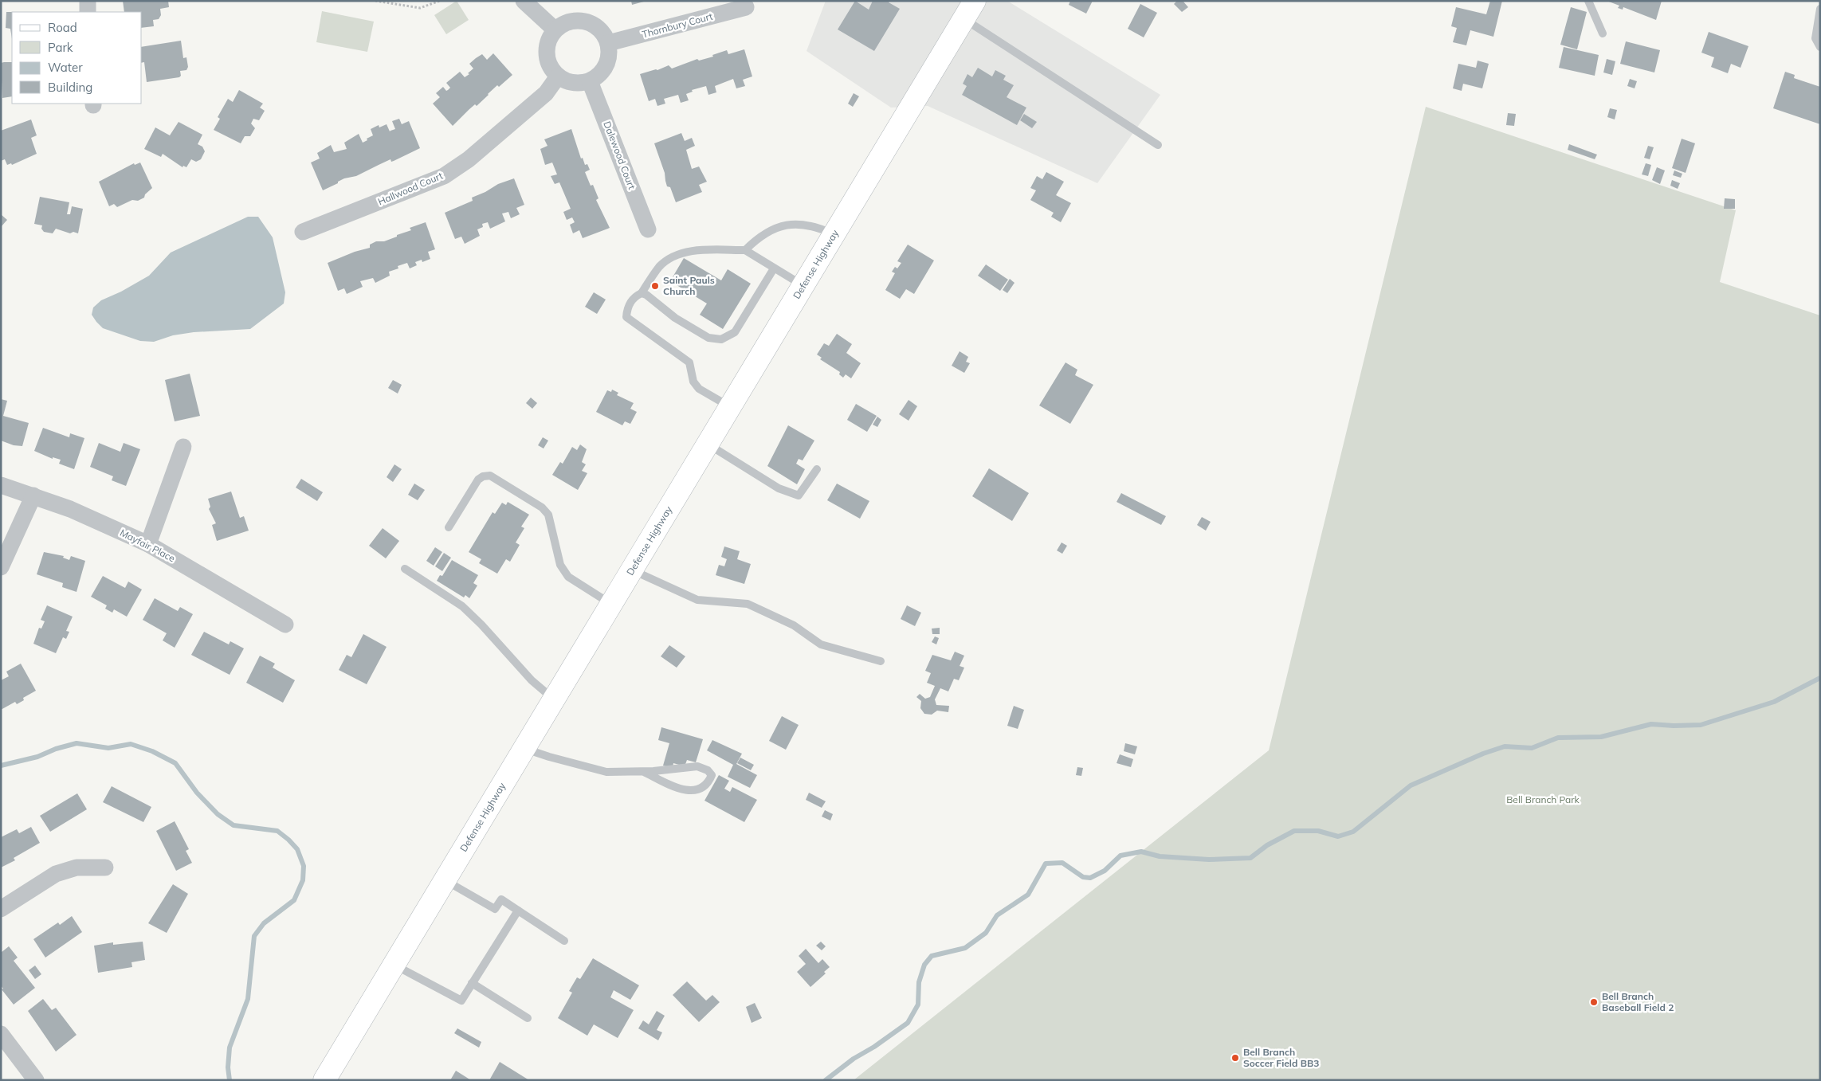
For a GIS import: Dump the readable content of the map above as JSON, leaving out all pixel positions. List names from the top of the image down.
{
  "streets": {
    "main road": ["Defense Highway"],
    "street": [
      "Thornbury Court",
      "Dalewood Court",
      "Hallwood Court",
      "Mayfair Place"
    ]
  },
  "crossings": [
    ["Thornbury Court", "Dalewood Court"],
    ["Thornbury Court", "Hallwood Court"],
    ["Dalewood Court", "Hallwood Court"]
  ],
  "parks": ["Bell Branch Park"],
  "places": ["Saint Pauls Church", "Bell Branch Baseball Field 2", "Bell Branch Soccer Field BB3"],
  "legend": [
    "Road",
    "Park",
    "Water",
    "Building"
  ]
}
